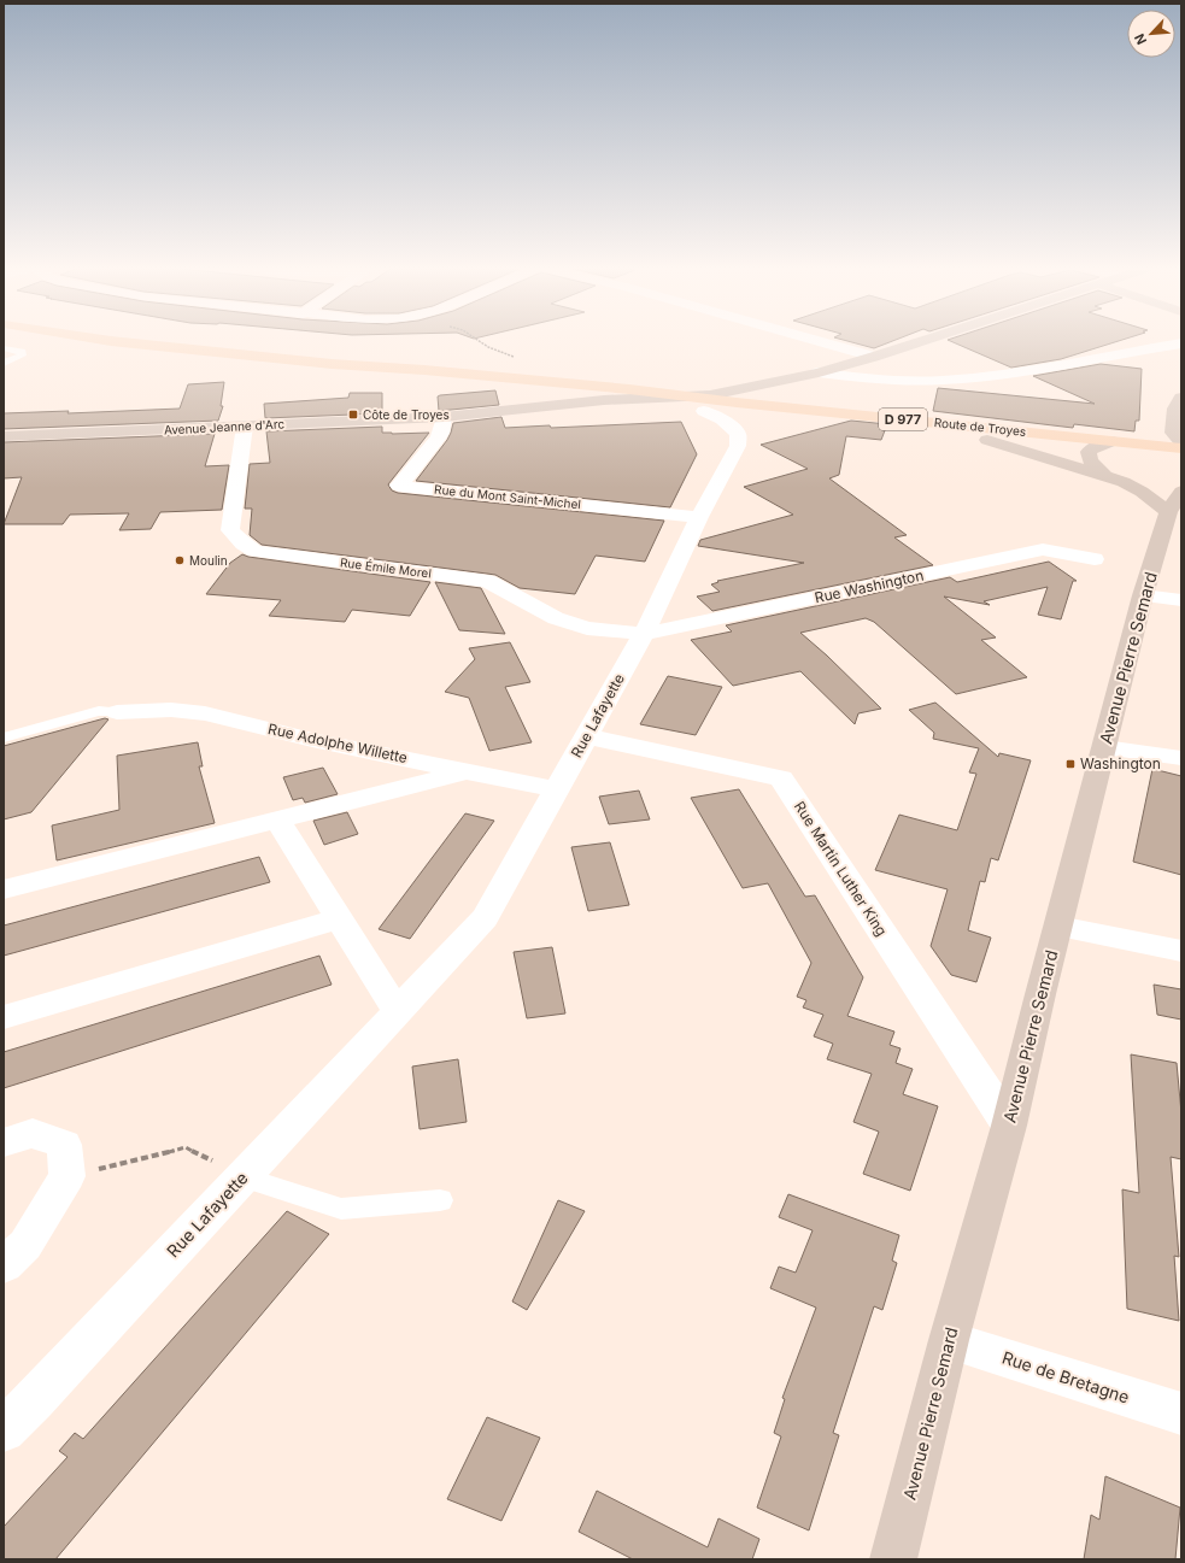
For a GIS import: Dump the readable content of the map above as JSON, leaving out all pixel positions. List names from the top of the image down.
{
  "streets": {
    "main road": [
      "D 977",
      "Avenue Jeanne d'Arc",
      "Route de Troyes",
      "Avenue Pierre Semard"
    ],
    "street": [
      "Rue du Mont Saint-Michel",
      "Rue Émile Morel",
      "Rue Washington",
      "Rue Lafayette",
      "Rue Adolphe Willette",
      "Rue Martin Luther King",
      "Rue de Bretagne"
    ]
  },
  "crossings": [
    ["D 977", "Avenue Jeanne d'Arc"],
    ["D 977", "Route de Troyes"],
    ["D 977", "Rue Lafayette"],
    ["Avenue Jeanne d'Arc", "Rue du Mont Saint-Michel"],
    ["Avenue Jeanne d'Arc", "Rue Émile Morel"],
    ["Route de Troyes", "Rue Lafayette"],
    ["Rue du Mont Saint-Michel", "Rue Lafayette"],
    ["Rue Émile Morel", "Rue Washington"],
    ["Rue Émile Morel", "Rue Lafayette"],
    ["Rue Washington", "Rue Lafayette"],
    ["Avenue Pierre Semard", "Rue Martin Luther King"],
    ["Avenue Pierre Semard", "Rue de Bretagne"],
    ["Rue Lafayette", "Rue Adolphe Willette"],
    ["Rue Lafayette", "Rue Martin Luther King"]
  ],
  "places": {
    "transit": ["Côte de Troyes", "Washington"],
    "other": ["Moulin"]
  },
  "north": "bottom left"
}
